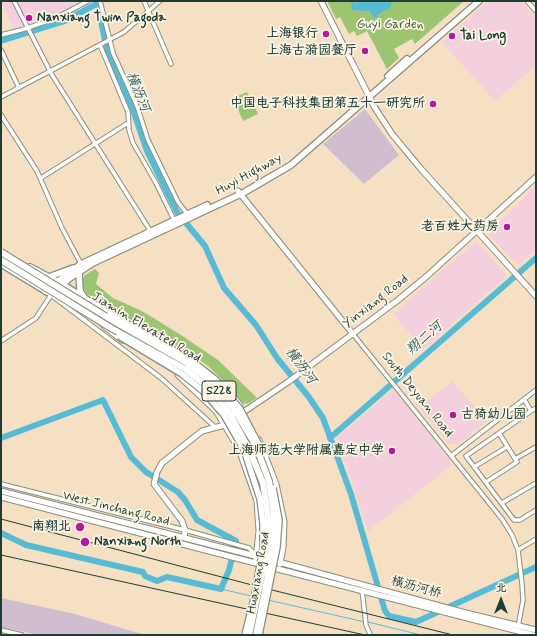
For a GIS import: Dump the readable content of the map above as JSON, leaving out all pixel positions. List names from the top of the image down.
{
  "streets": {
    "highway": ["Jiamin Elevated Road", "S228"],
    "main road": [
      "Huyi Highway",
      "Yinxiang Road",
      "South Deyuan Road",
      "West Jinchang Road",
      "Huaxiang Road",
      "横沥河桥"
    ]
  },
  "crossings": [
    ["Huyi Highway", "South Deyuan Road"],
    ["Huyi Highway", "Huaxiang Road"],
    ["Yinxiang Road", "South Deyuan Road"],
    ["South Deyuan Road", "横沥河桥"]
  ],
  "water": ["横沥河", "翔二河"],
  "parks": ["Guyi Garden"],
  "places": [
    "Nanxiang Twin Pagoda",
    "上海银行",
    "Tai Long",
    "上海古漪园餐厅",
    "中国电子科技集团第五十一研究所",
    "老百姓大药房",
    "古猗幼儿园",
    "上海师范大学附属嘉定中学",
    "南翔北",
    "Nanxiang North"
  ],
  "north": "top"
}
